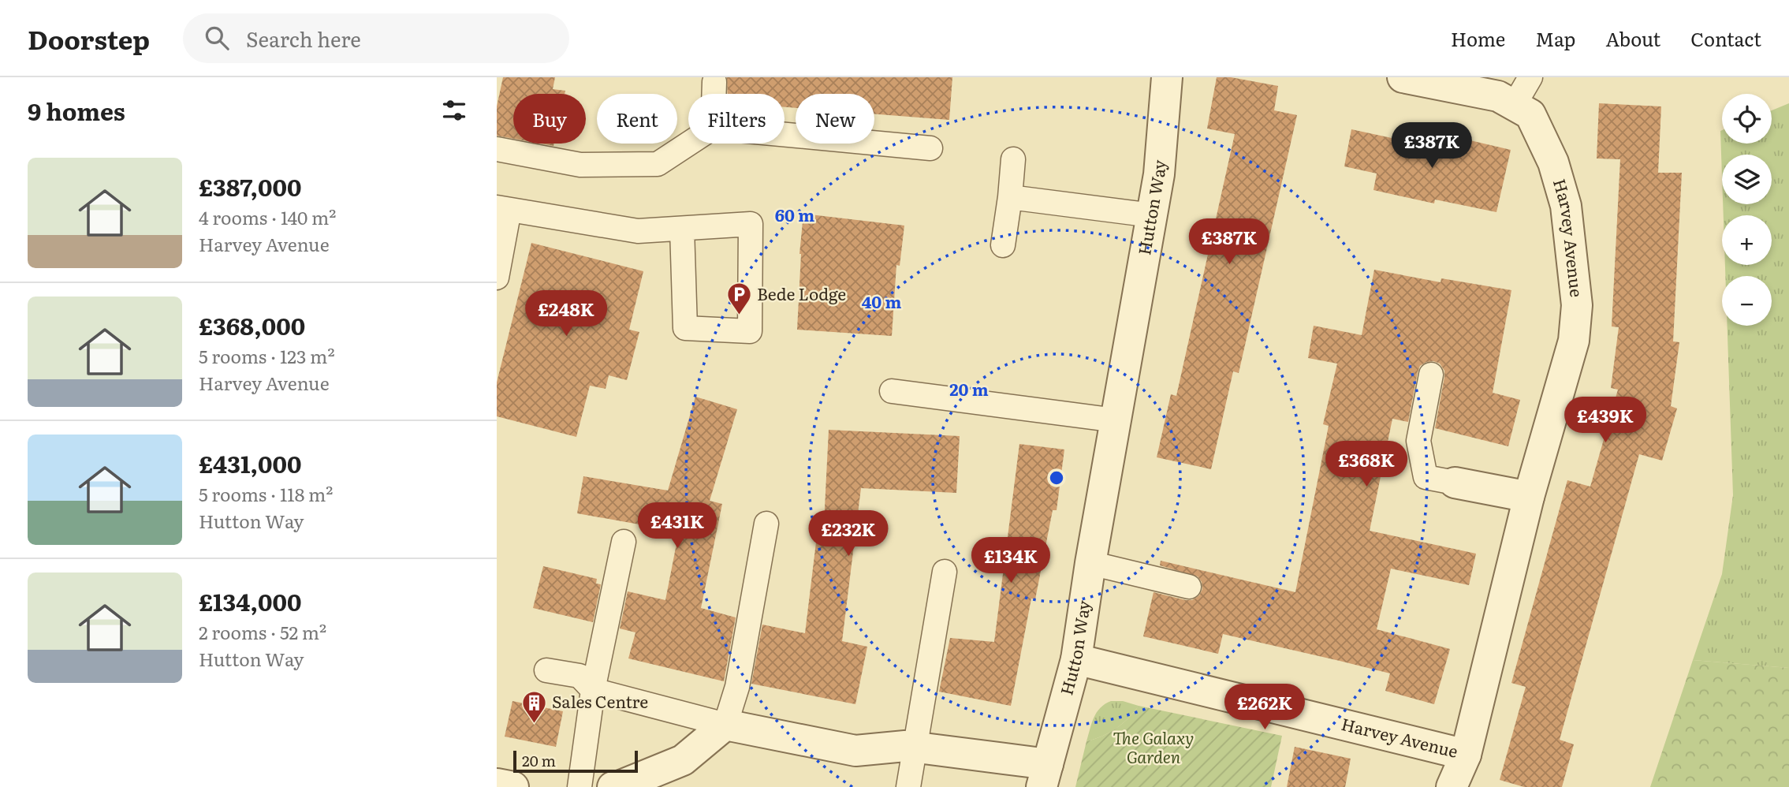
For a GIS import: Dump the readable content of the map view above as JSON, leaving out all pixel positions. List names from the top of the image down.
{
  "streets": {
    "street": ["Hutton Way", "Harvey Avenue"]
  },
  "crossings": [
    ["Hutton Way", "Harvey Avenue"]
  ],
  "parks": ["The Galaxy Garden"],
  "places": {
    "parking": ["Bede Lodge"],
    "building": ["Sales Centre"]
  },
  "scale_bar": "20 m",
  "page": {
    "header": "Doorstep",
    "search": "Search here",
    "nav": [
      "Home",
      "Map",
      "About",
      "Contact"
    ],
    "heading": "9 homes",
    "map_buttons": ["+", "−"],
    "chip": [
      "Buy",
      "Rent",
      "Filters",
      "New"
    ],
    "price": [
      "£387K",
      "£387K",
      "£248K",
      "£439K",
      "£368K",
      "£431K",
      "£232K",
      "£134K",
      "£262K"
    ],
    "list": [
      {
        "name": "£387,000",
        "note": "4 rooms · 140 m² · Harvey Avenue"
      },
      {
        "name": "£368,000",
        "note": "5 rooms · 123 m² · Harvey Avenue"
      },
      {
        "name": "£431,000",
        "note": "5 rooms · 118 m² · Hutton Way"
      },
      {
        "name": "£134,000",
        "note": "2 rooms · 52 m² · Hutton Way"
      }
    ],
    "scale": "20 m"
  },
  "rings": ["60 m", "40 m", "20 m"]
}
